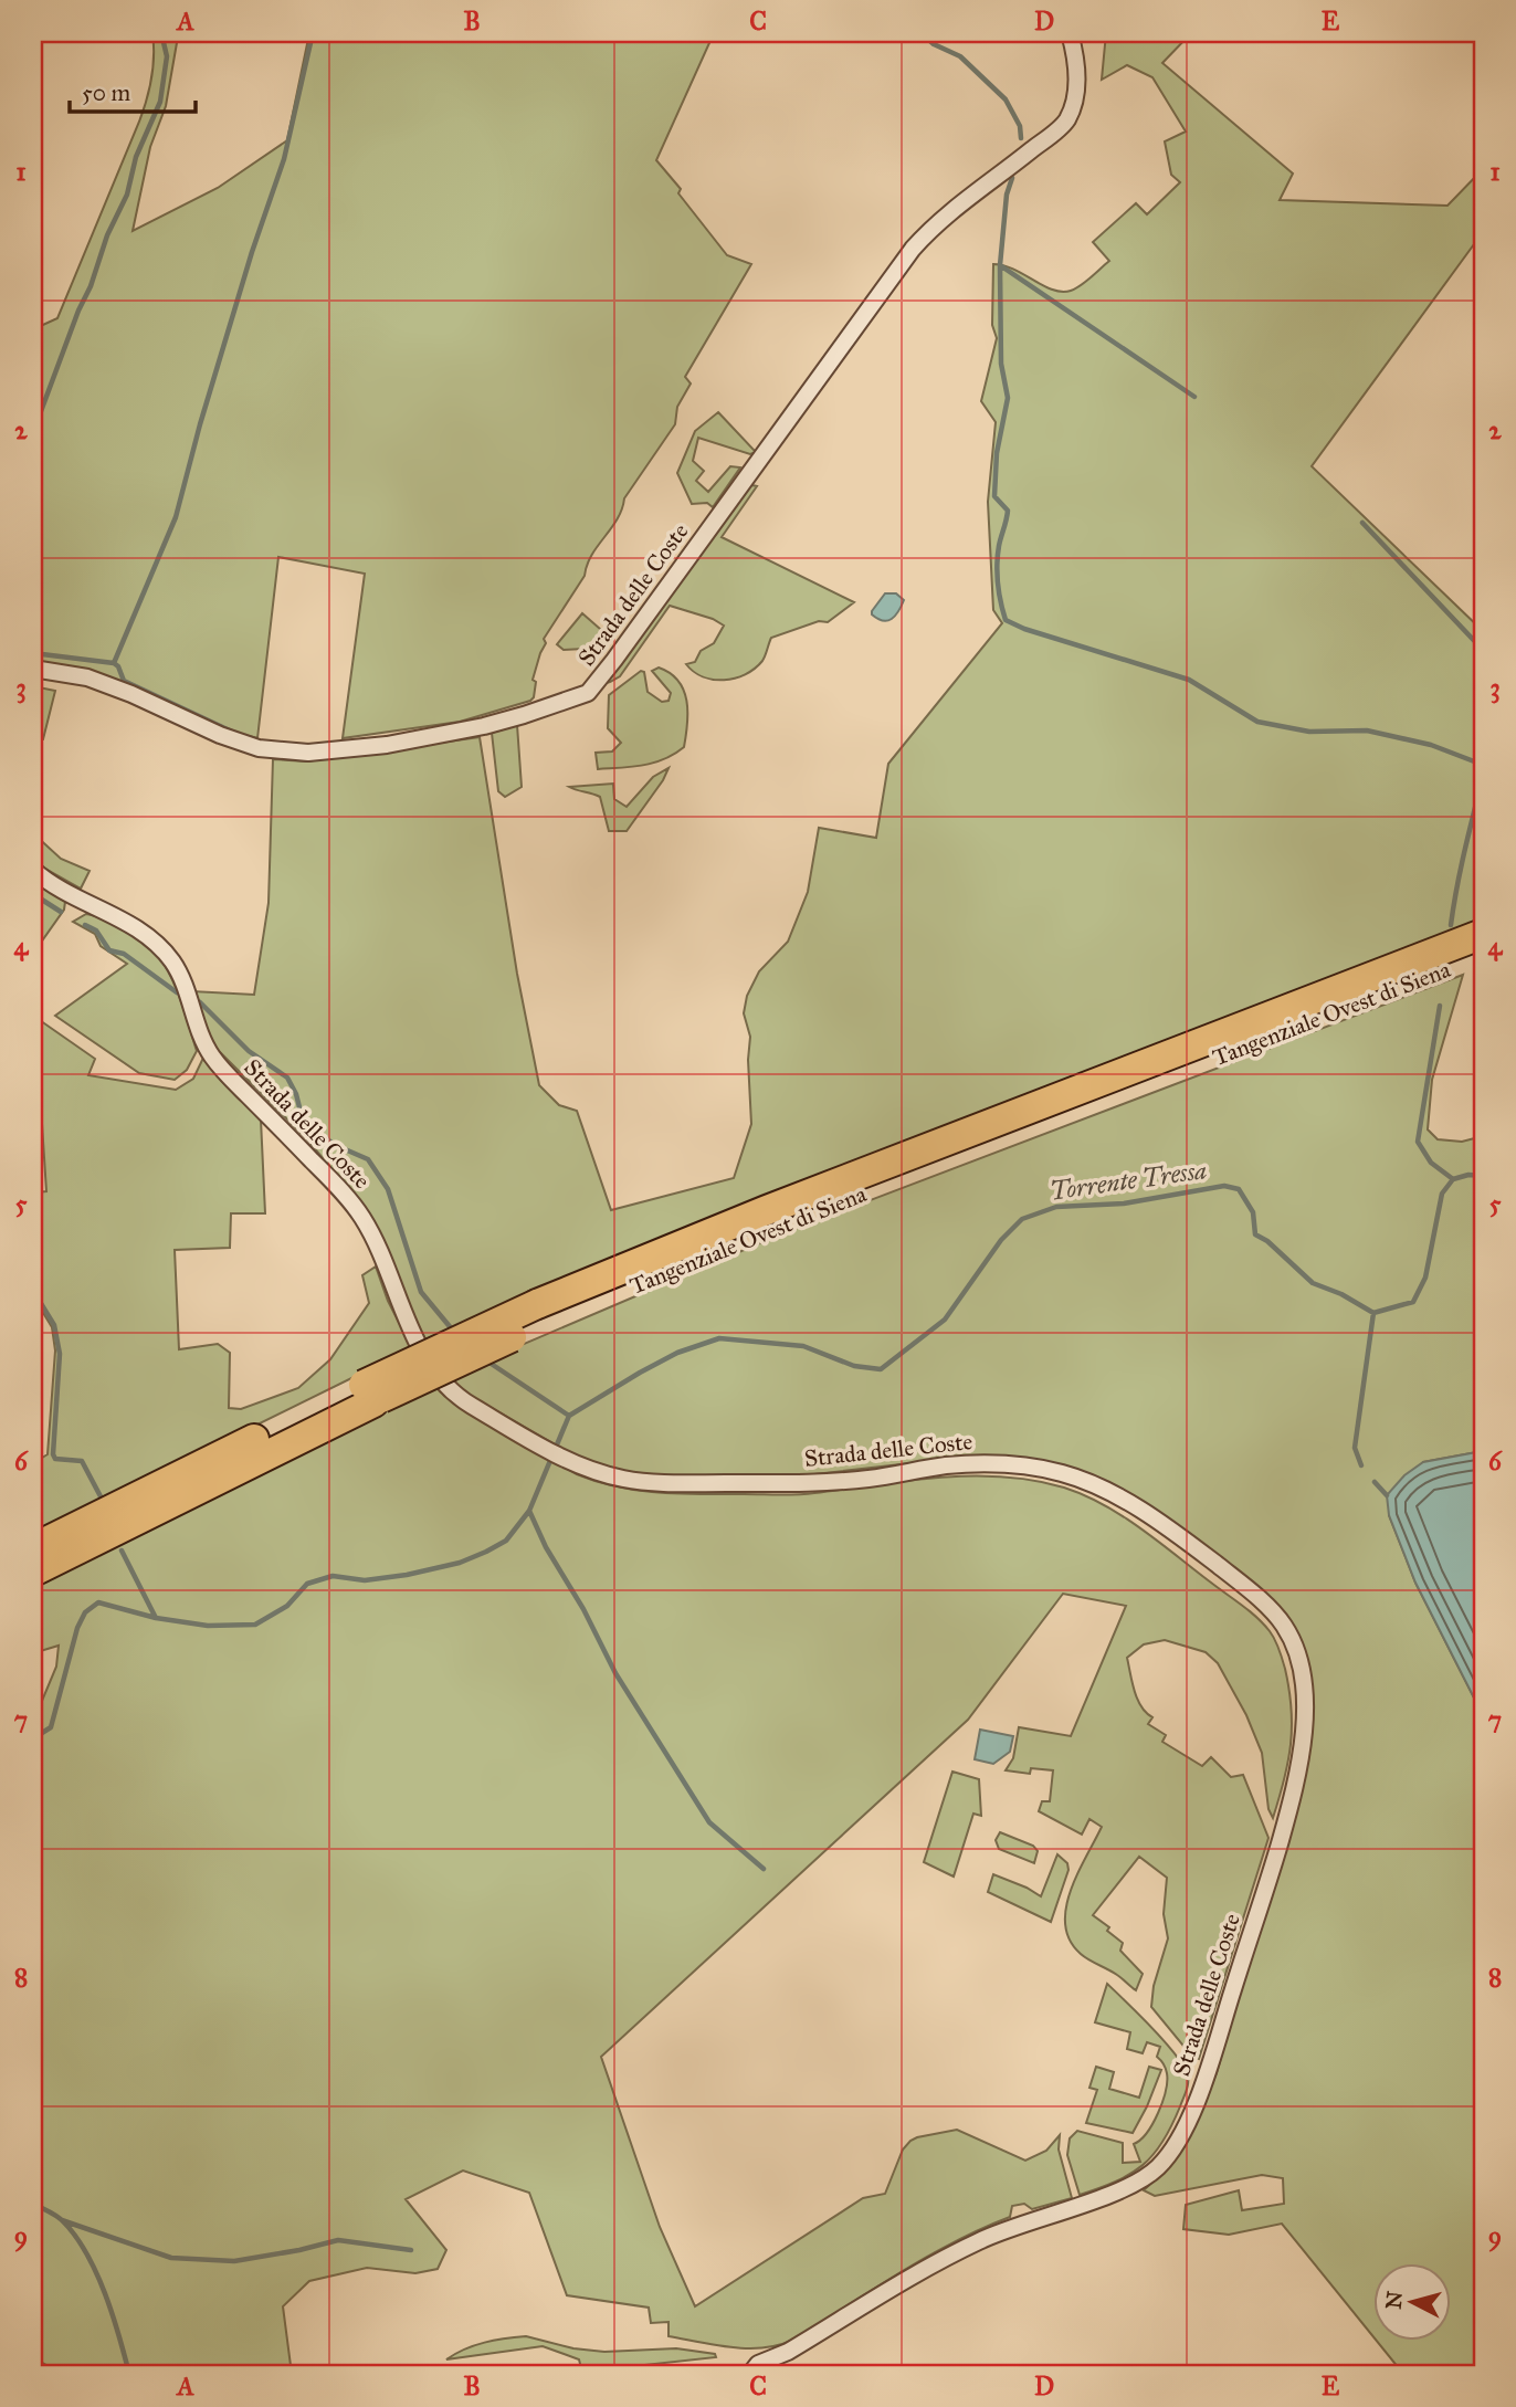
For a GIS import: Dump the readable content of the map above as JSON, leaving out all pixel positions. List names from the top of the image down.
{
  "streets": {
    "highway": ["Tangenziale Ovest di Siena"],
    "street": ["Strada delle Coste"]
  },
  "water": ["Torrente Tressa"],
  "scale_bar": "50 m",
  "north": "left",
  "grid": {
    "columns": [
      "A",
      "B",
      "C",
      "D",
      "E"
    ],
    "rows": [
      "1",
      "2",
      "3",
      "4",
      "5",
      "6",
      "7",
      "8",
      "9"
    ]
  }
}
